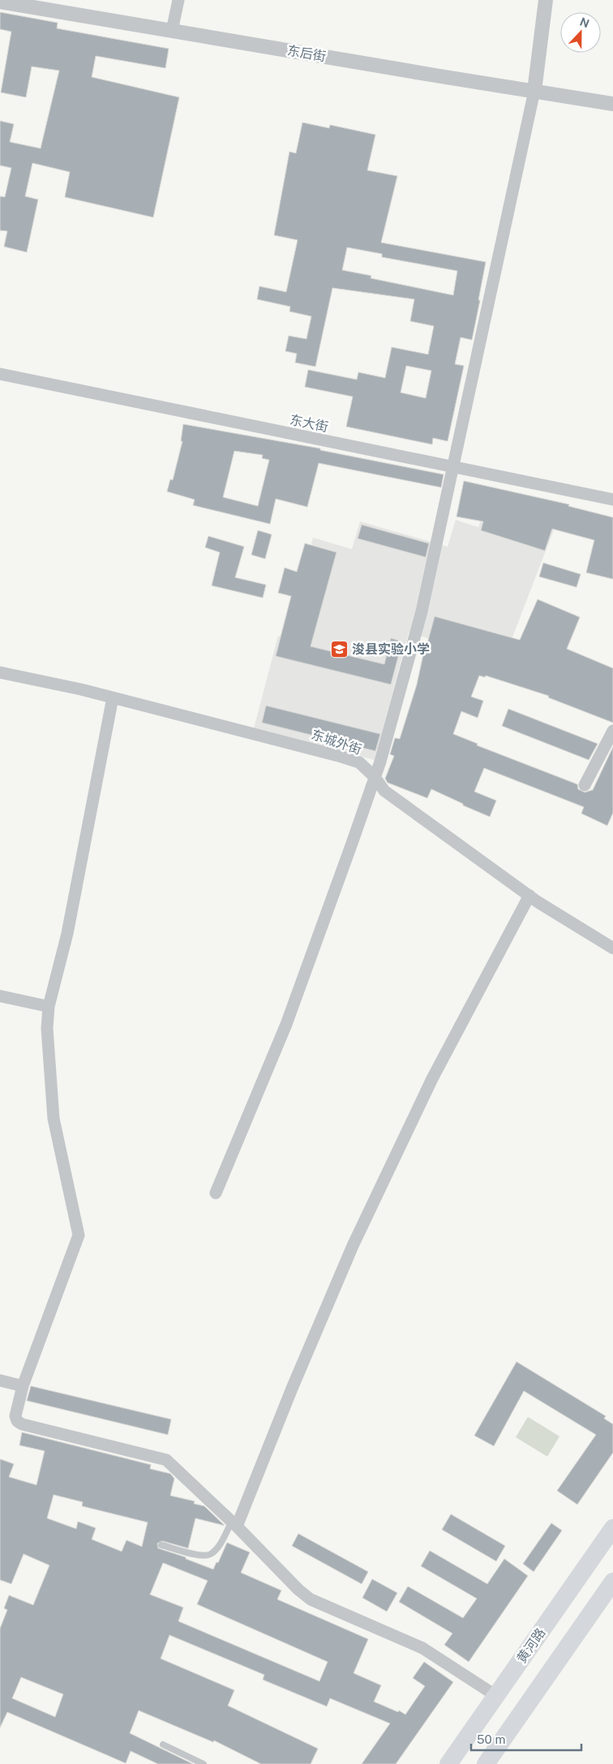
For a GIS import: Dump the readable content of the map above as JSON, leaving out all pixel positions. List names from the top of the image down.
{
  "streets": {
    "main road": ["黄河路"],
    "street": ["东后街", "东大街", "东城外街"]
  },
  "places": {
    "school or university": ["浚县实验小学"]
  },
  "scale_bar": "50 m",
  "north": "top"
}
